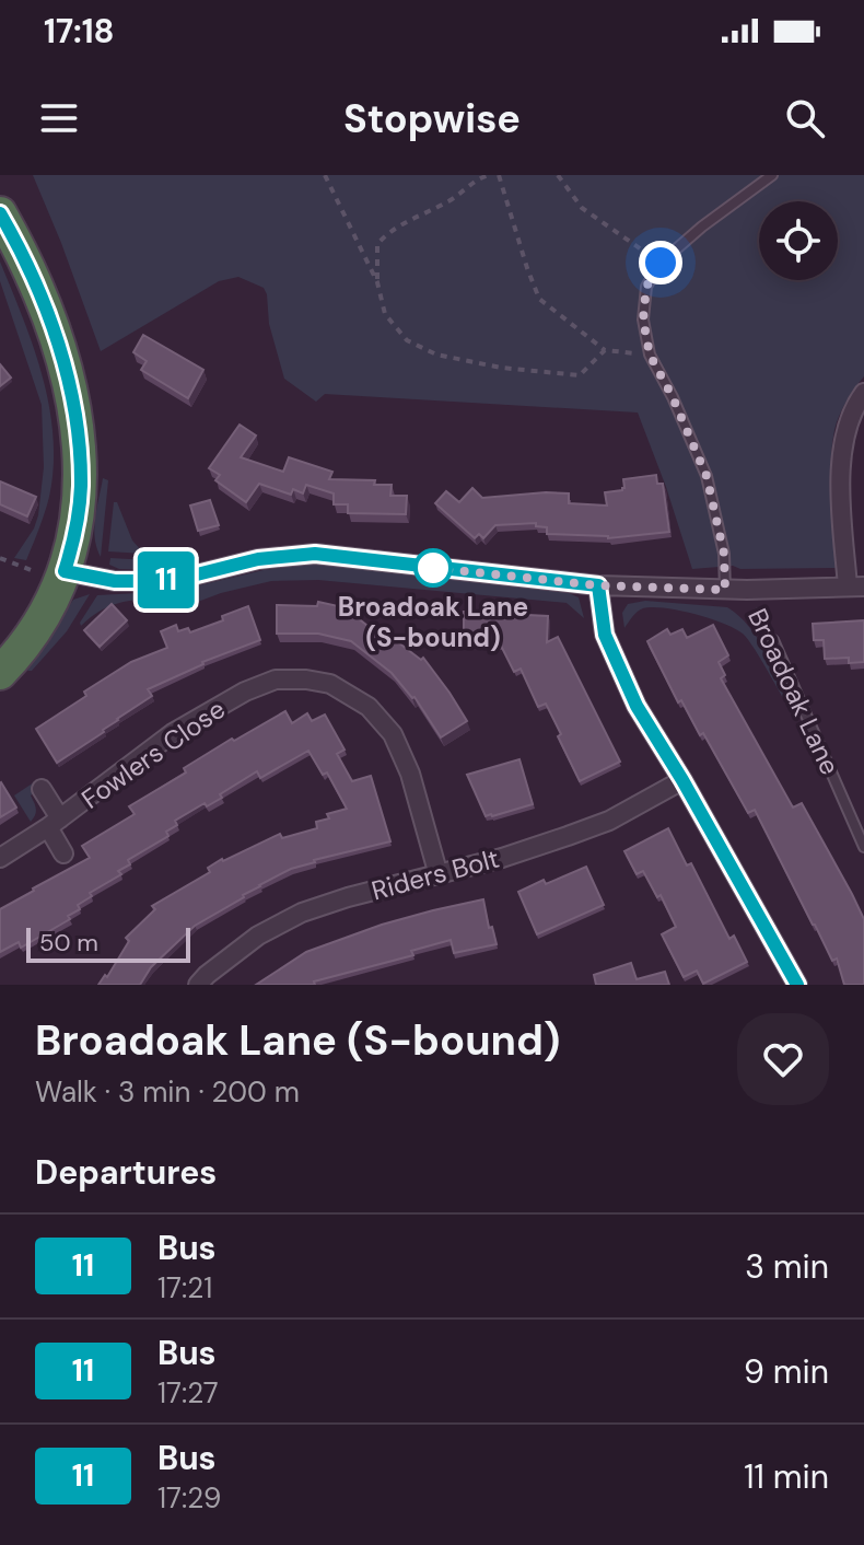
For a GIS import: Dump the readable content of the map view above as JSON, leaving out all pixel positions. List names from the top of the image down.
{
  "streets": {
    "street": ["Broadoak Lane", "Fowlers Close", "Riders Bolt"]
  },
  "crossings": [
    ["Fowlers Close", "Riders Bolt"]
  ],
  "places": ["Broadoak Lane (S-bound)"],
  "lines": ["bus line 11"],
  "scale_bar": "50 m",
  "page": {
    "status": "17:18",
    "header": "Stopwise",
    "on_map": "11",
    "scale": "50 m",
    "heading": [
      ["Broadoak Lane (S-bound)", "Walk · 3 min · 200 m"],
      "Departures"
    ],
    "list": [
      {
        "mark": "11",
        "name": "Bus",
        "note": "17:21",
        "value": "3 min"
      },
      {
        "mark": "11",
        "name": "Bus",
        "note": "17:27",
        "value": "9 min"
      },
      {
        "mark": "11",
        "name": "Bus",
        "note": "17:29",
        "value": "11 min"
      }
    ]
  }
}
